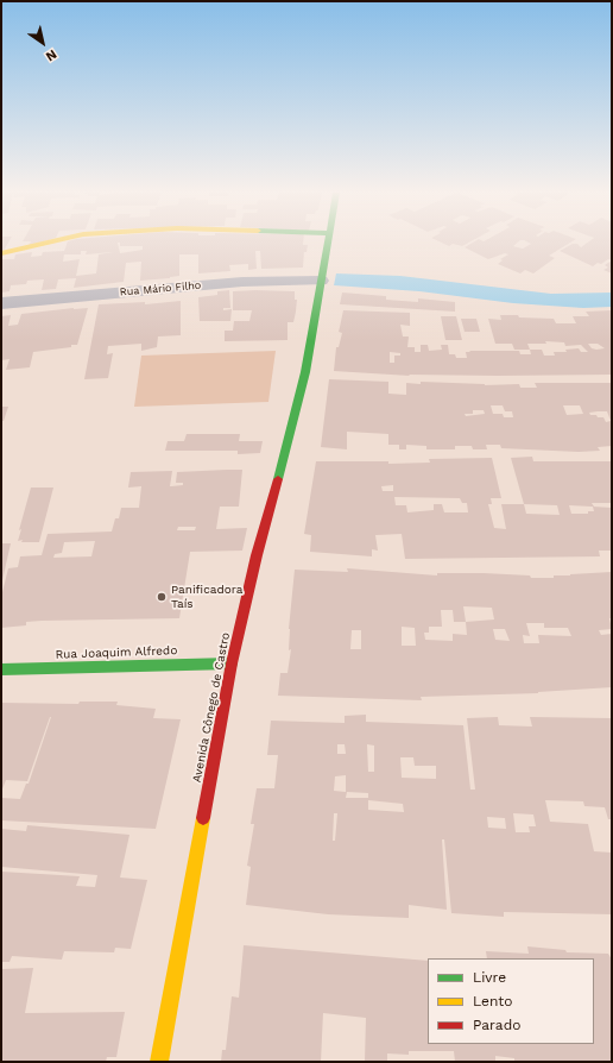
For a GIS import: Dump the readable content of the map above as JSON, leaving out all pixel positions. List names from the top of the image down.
{
  "streets": {
    "main road": ["Rua Joaquim Alfredo", "Avenida Cônego de Castro"],
    "street": ["Rua Mário Filho"]
  },
  "crossings": [
    ["Rua Mário Filho", "Avenida Cônego de Castro"],
    ["Rua Joaquim Alfredo", "Avenida Cônego de Castro"]
  ],
  "places": ["Panificadora Taís"],
  "legend": ["Livre", "Lento", "Parado"],
  "north": "bottom right"
}
